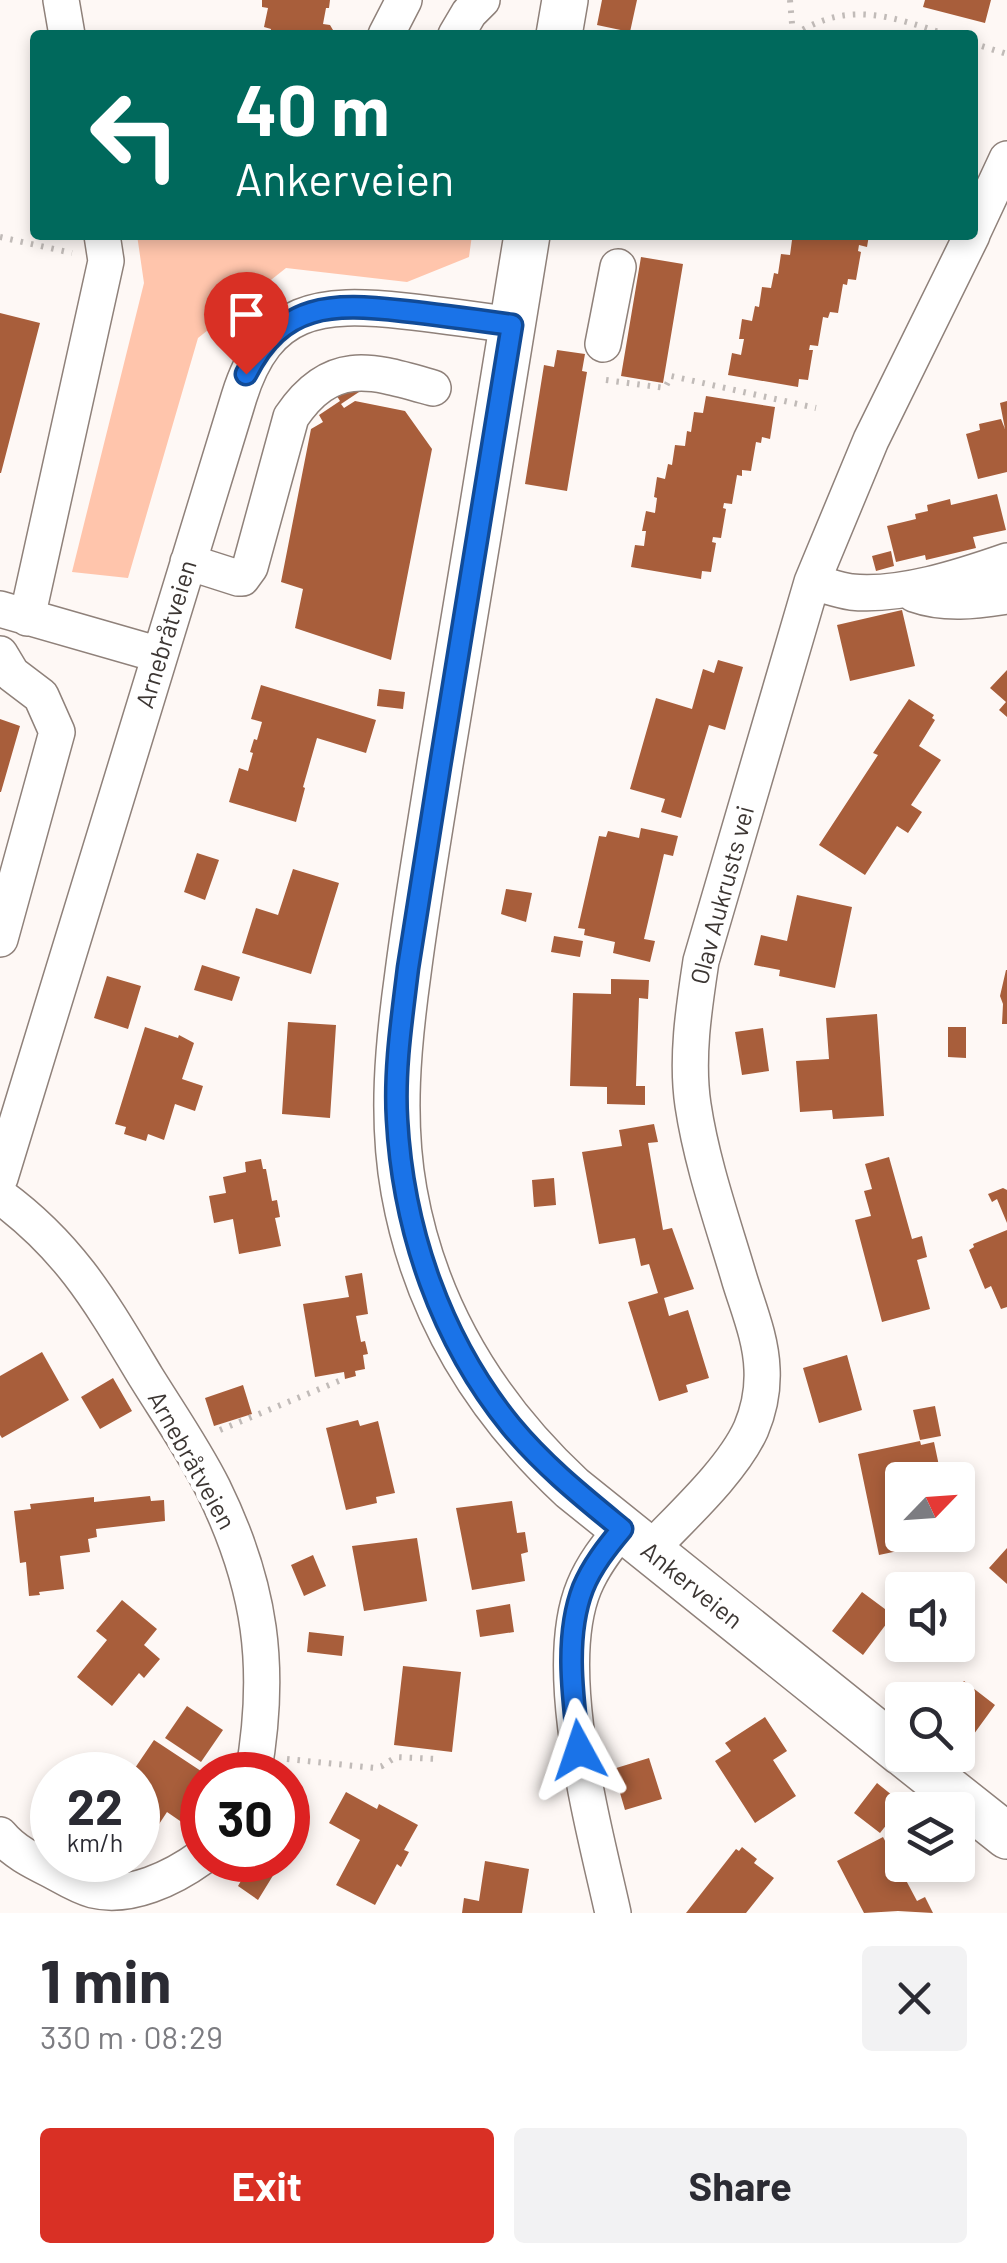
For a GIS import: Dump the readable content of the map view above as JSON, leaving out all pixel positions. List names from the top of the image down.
{
  "streets": {
    "main road": ["Ankerveien"],
    "street": ["Arnebråtveien", "Olav Aukrusts vei"]
  },
  "crossings": [
    ["Arnebråtveien", "Ankerveien"],
    ["Olav Aukrusts vei", "Ankerveien"]
  ],
  "north": "top right",
  "page": {
    "turn": ["40 m", "Ankerveien"],
    "speed": "22 km/h",
    "limit": "30",
    "heading": ["1 min", "330 m · 08:29"],
    "buttons": ["Exit", "Share"]
  }
}
